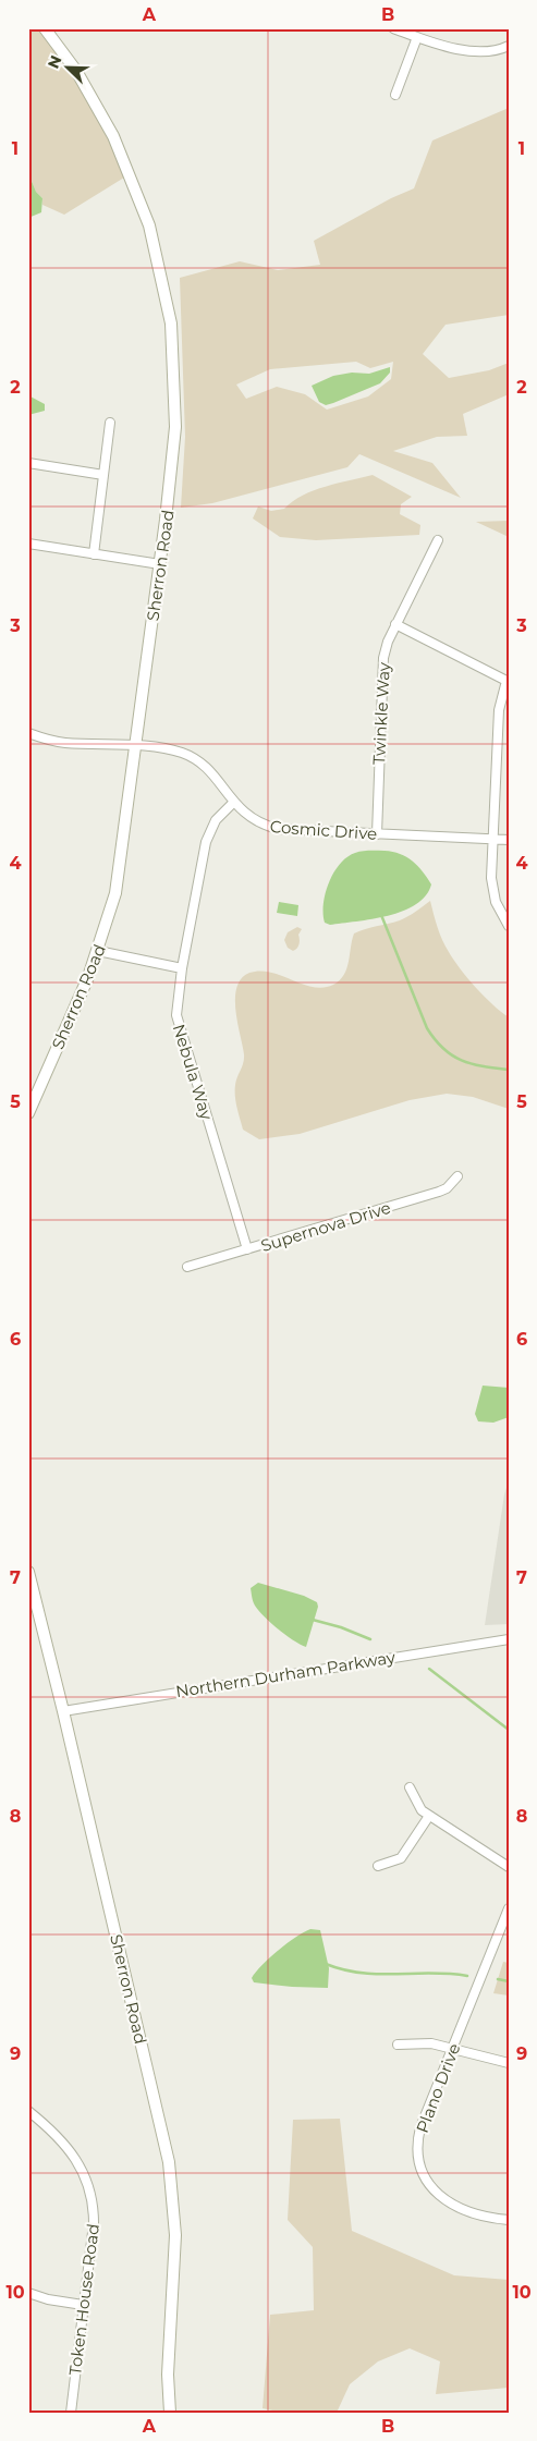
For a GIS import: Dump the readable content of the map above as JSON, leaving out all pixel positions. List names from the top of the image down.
{
  "streets": {
    "main road": ["Sherron Road"],
    "street": [
      "Twinkle Way",
      "Cosmic Drive",
      "Nebula Way",
      "Supernova Drive",
      "Northern Durham Parkway",
      "Plano Drive",
      "Token House Road"
    ]
  },
  "crossings": [
    ["Sherron Road", "Cosmic Drive"],
    ["Sherron Road", "Northern Durham Parkway"],
    ["Twinkle Way", "Cosmic Drive"],
    ["Cosmic Drive", "Nebula Way"],
    ["Nebula Way", "Supernova Drive"]
  ],
  "north": "top left",
  "grid": {
    "columns": ["A", "B"],
    "rows": [
      "1",
      "2",
      "3",
      "4",
      "5",
      "6",
      "7",
      "8",
      "9",
      "10"
    ]
  }
}
